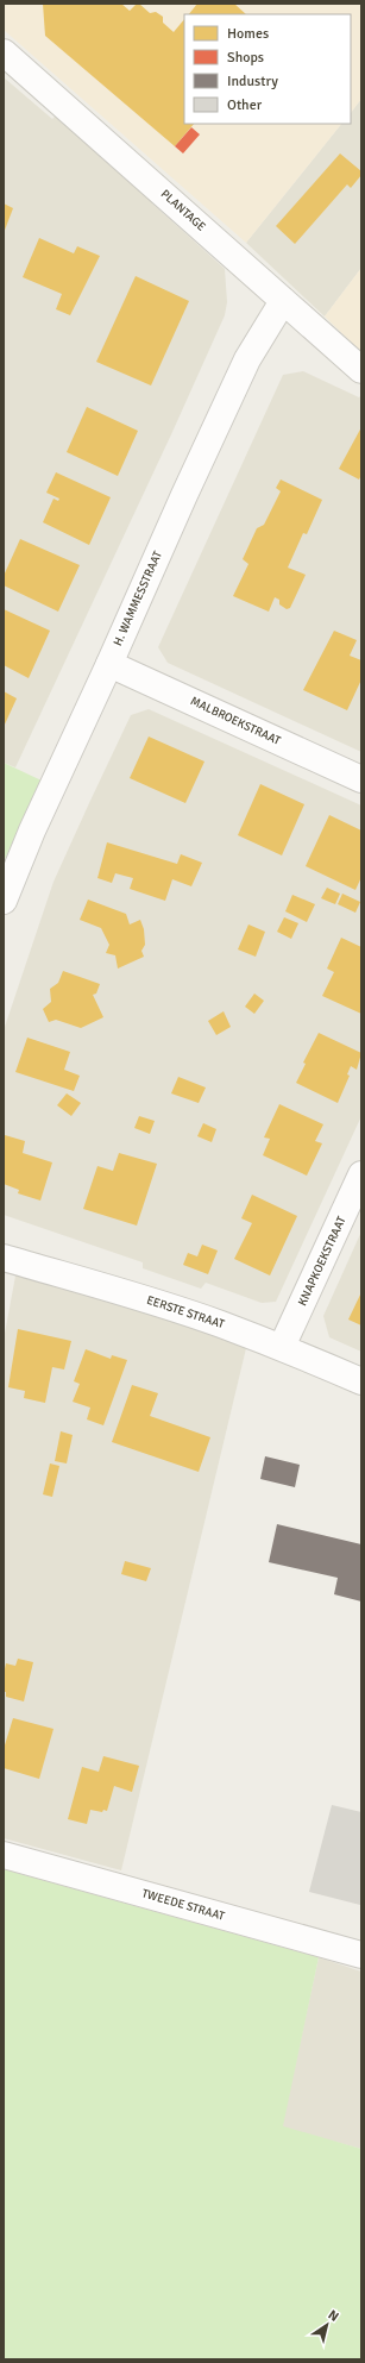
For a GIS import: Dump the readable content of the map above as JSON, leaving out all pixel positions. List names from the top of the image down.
{
  "streets": {
    "street": [
      "PLANTAGE",
      "H. WAMMESSTRAAT",
      "MALBROEKSTRAAT",
      "KNAPKOEKSTRAAT",
      "EERSTE STRAAT",
      "TWEEDE STRAAT"
    ]
  },
  "crossings": [
    ["PLANTAGE", "H. WAMMESSTRAAT"],
    ["H. WAMMESSTRAAT", "MALBROEKSTRAAT"],
    ["KNAPKOEKSTRAAT", "EERSTE STRAAT"]
  ],
  "legend": [
    "Homes",
    "Shops",
    "Industry",
    "Other"
  ],
  "north": "top right"
}
